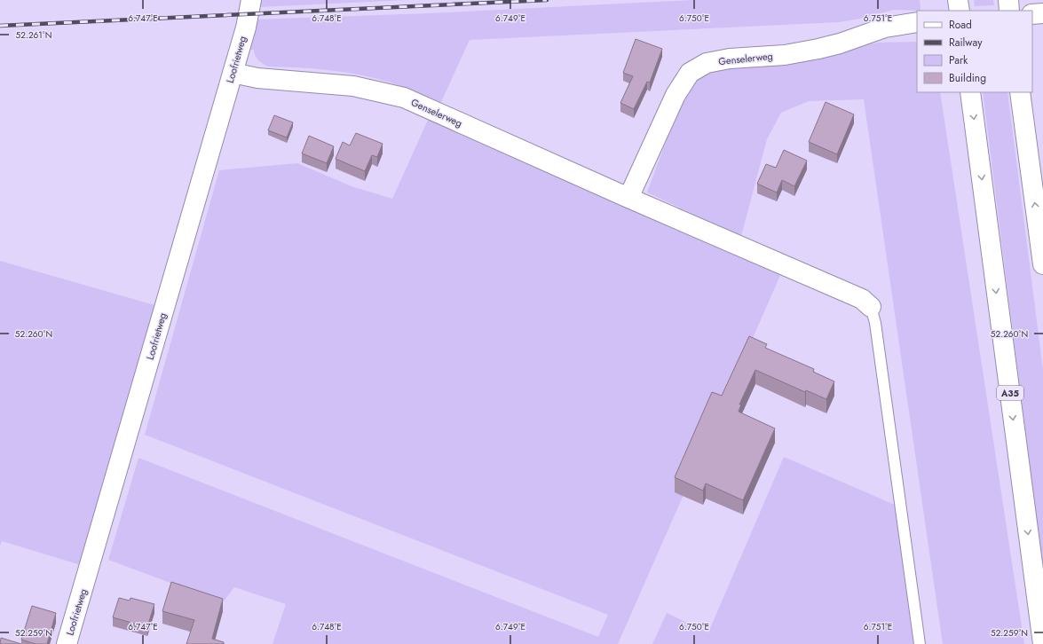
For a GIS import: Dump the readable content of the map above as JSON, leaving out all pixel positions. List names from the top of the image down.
{
  "streets": {
    "main road": ["Genselerweg", "Loofrietweg", "A35"]
  },
  "crossings": [
    ["Genselerweg", "Loofrietweg"]
  ],
  "legend": [
    "Road",
    "Railway",
    "Park",
    "Building"
  ],
  "coordinates": [
    "6.747°E",
    "6.748°E",
    "6.749°E",
    "6.750°E",
    "6.751°E",
    "52.261°N",
    "52.260°N",
    "52.259°N"
  ]
}
